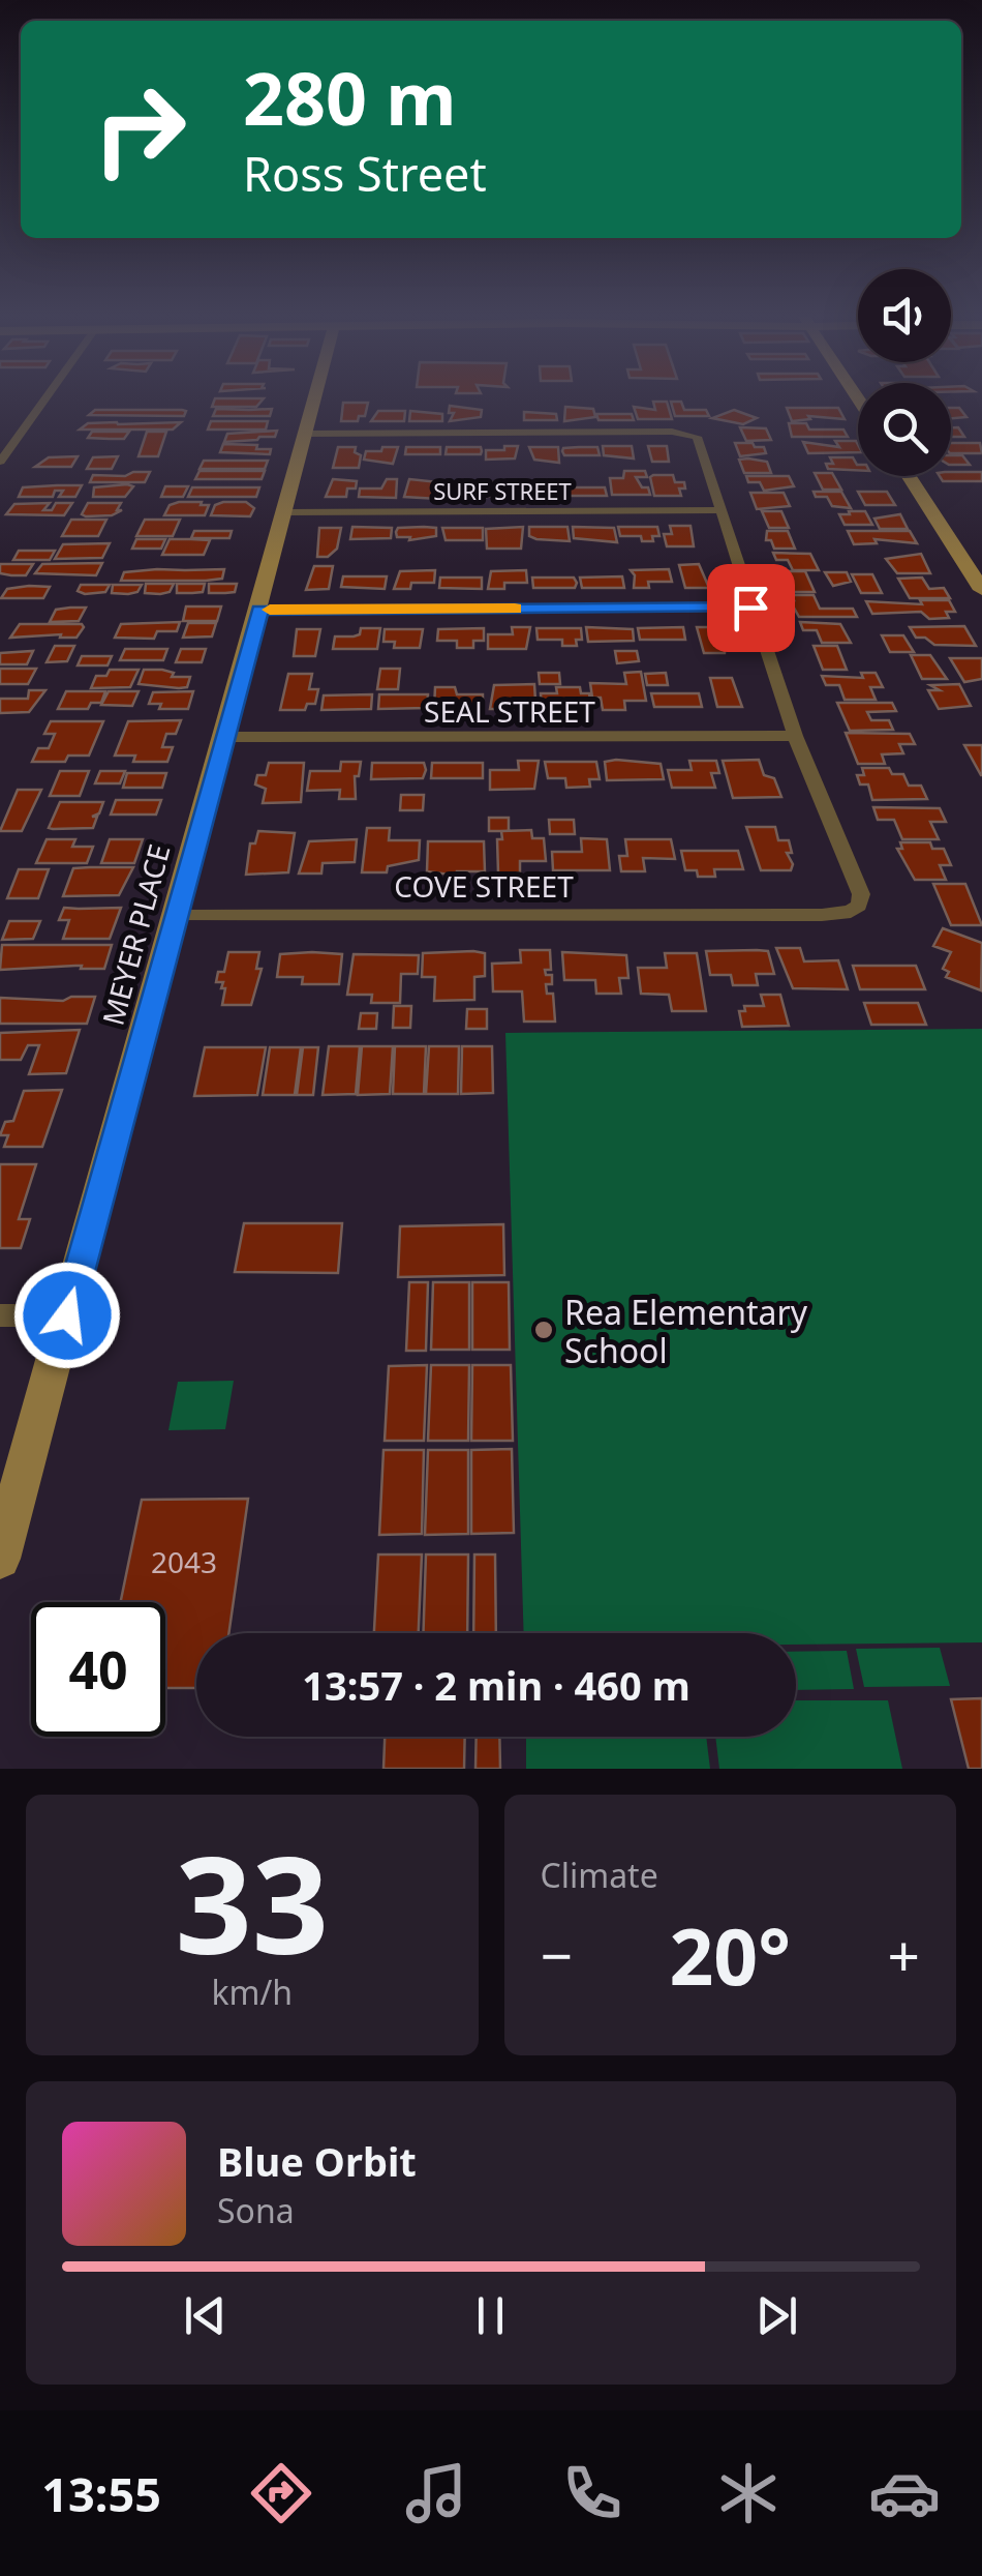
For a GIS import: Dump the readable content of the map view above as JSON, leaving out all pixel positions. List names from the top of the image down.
{
  "streets": {
    "street": [
      "SURF STREET",
      "SEAL STREET",
      "COVE STREET",
      "MEYER PLACE"
    ]
  },
  "crossings": [
    ["SURF STREET", "MEYER PLACE"],
    ["SEAL STREET", "COVE STREET"],
    ["SEAL STREET", "MEYER PLACE"],
    ["COVE STREET", "MEYER PLACE"]
  ],
  "places": ["Rea Elementary School"],
  "house_numbers": ["2043"],
  "page": {
    "turn": ["280 m", "Ross Street"],
    "limit": "40",
    "trip": "13:57 · 2 min · 460 m",
    "tile": [
      ["33", "km/h"],
      "Climate"
    ],
    "heat": ["−", "20°", "+"],
    "song": ["Blue Orbit", "Sona"],
    "tabs": "13:55"
  }
}
